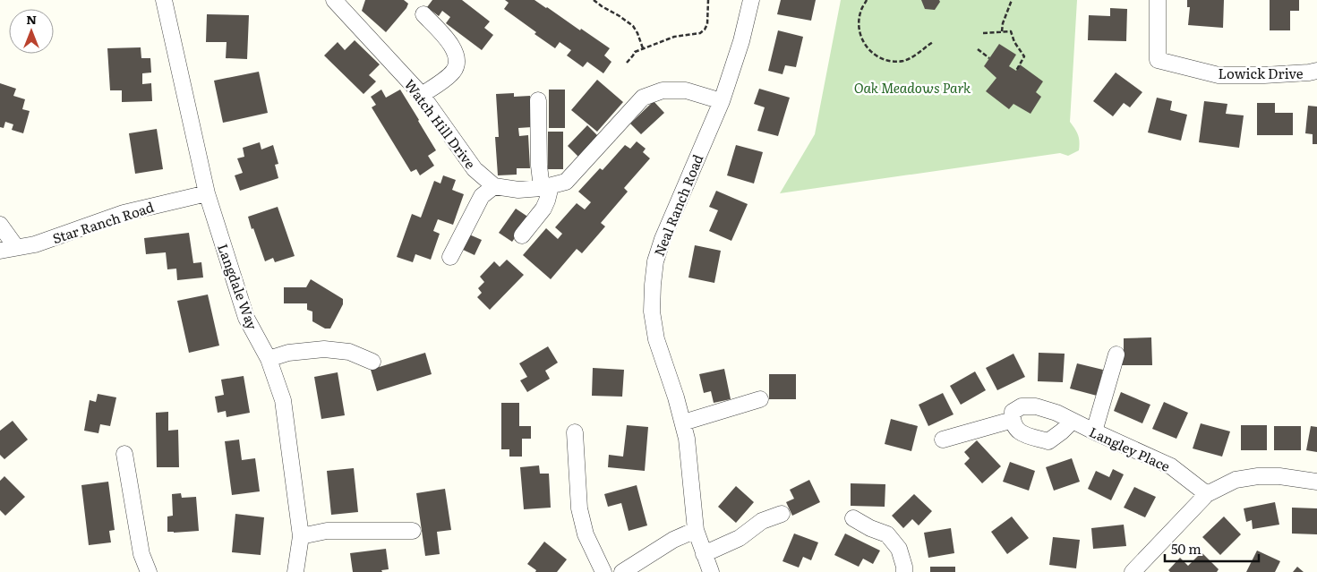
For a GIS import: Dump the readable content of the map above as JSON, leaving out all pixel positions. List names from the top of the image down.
{
  "streets": {
    "street": [
      "Lowick Drive",
      "Watch Hill Drive",
      "Neal Ranch Road",
      "Star Ranch Road",
      "Langdale Way",
      "Langley Place"
    ]
  },
  "crossings": [
    ["Star Ranch Road", "Langdale Way"]
  ],
  "parks": ["Oak Meadows Park"],
  "scale_bar": "50 m",
  "north": "top"
}
